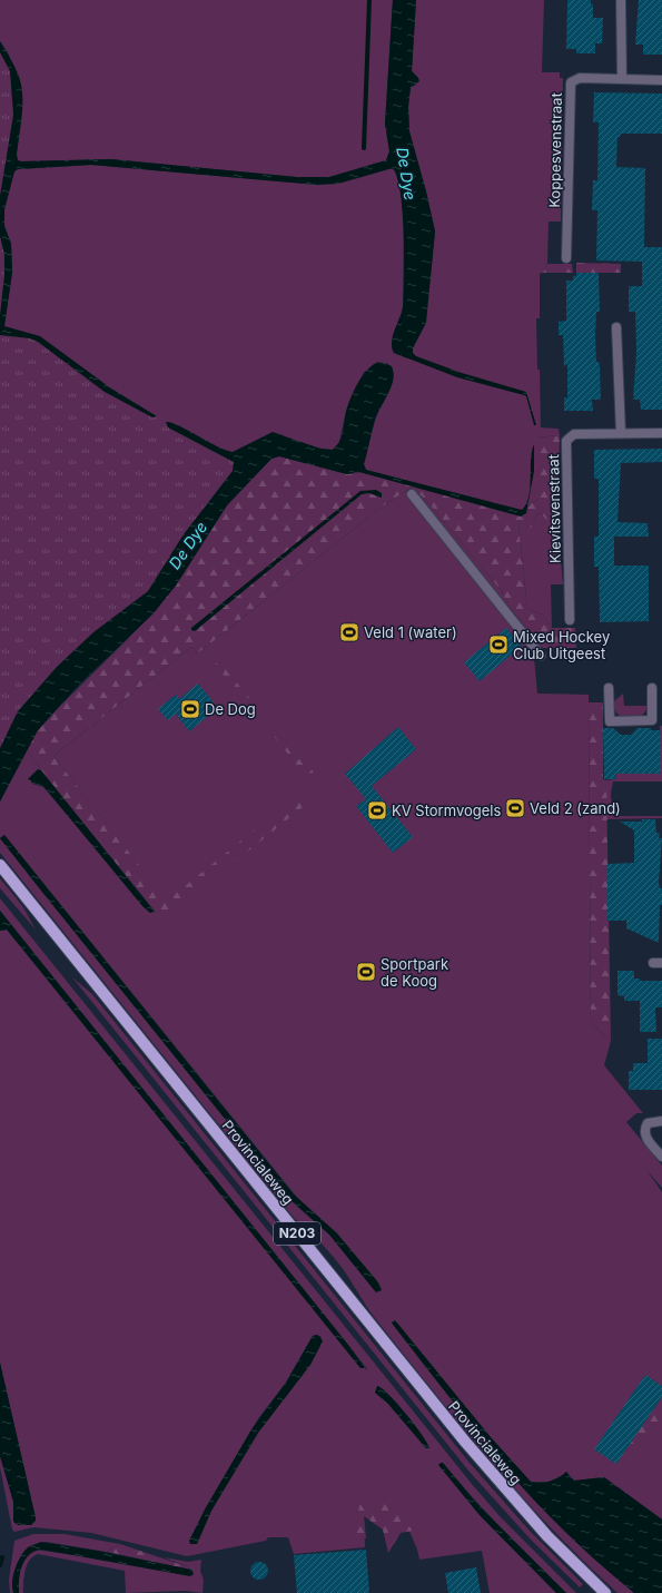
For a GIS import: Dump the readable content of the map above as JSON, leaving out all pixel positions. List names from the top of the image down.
{
  "streets": {
    "main road": ["Provincialeweg", "N203"],
    "street": ["Koppesvenstraat", "Kievitsvenstraat"]
  },
  "water": ["De Dye"],
  "places": {
    "sports": [
      "Veld 1 (water)",
      "Mixed Hockey Club Uitgeest",
      "De Dog",
      "Veld 2 (zand)",
      "KV Stormvogels",
      "Sportpark de Koog"
    ]
  }
}
